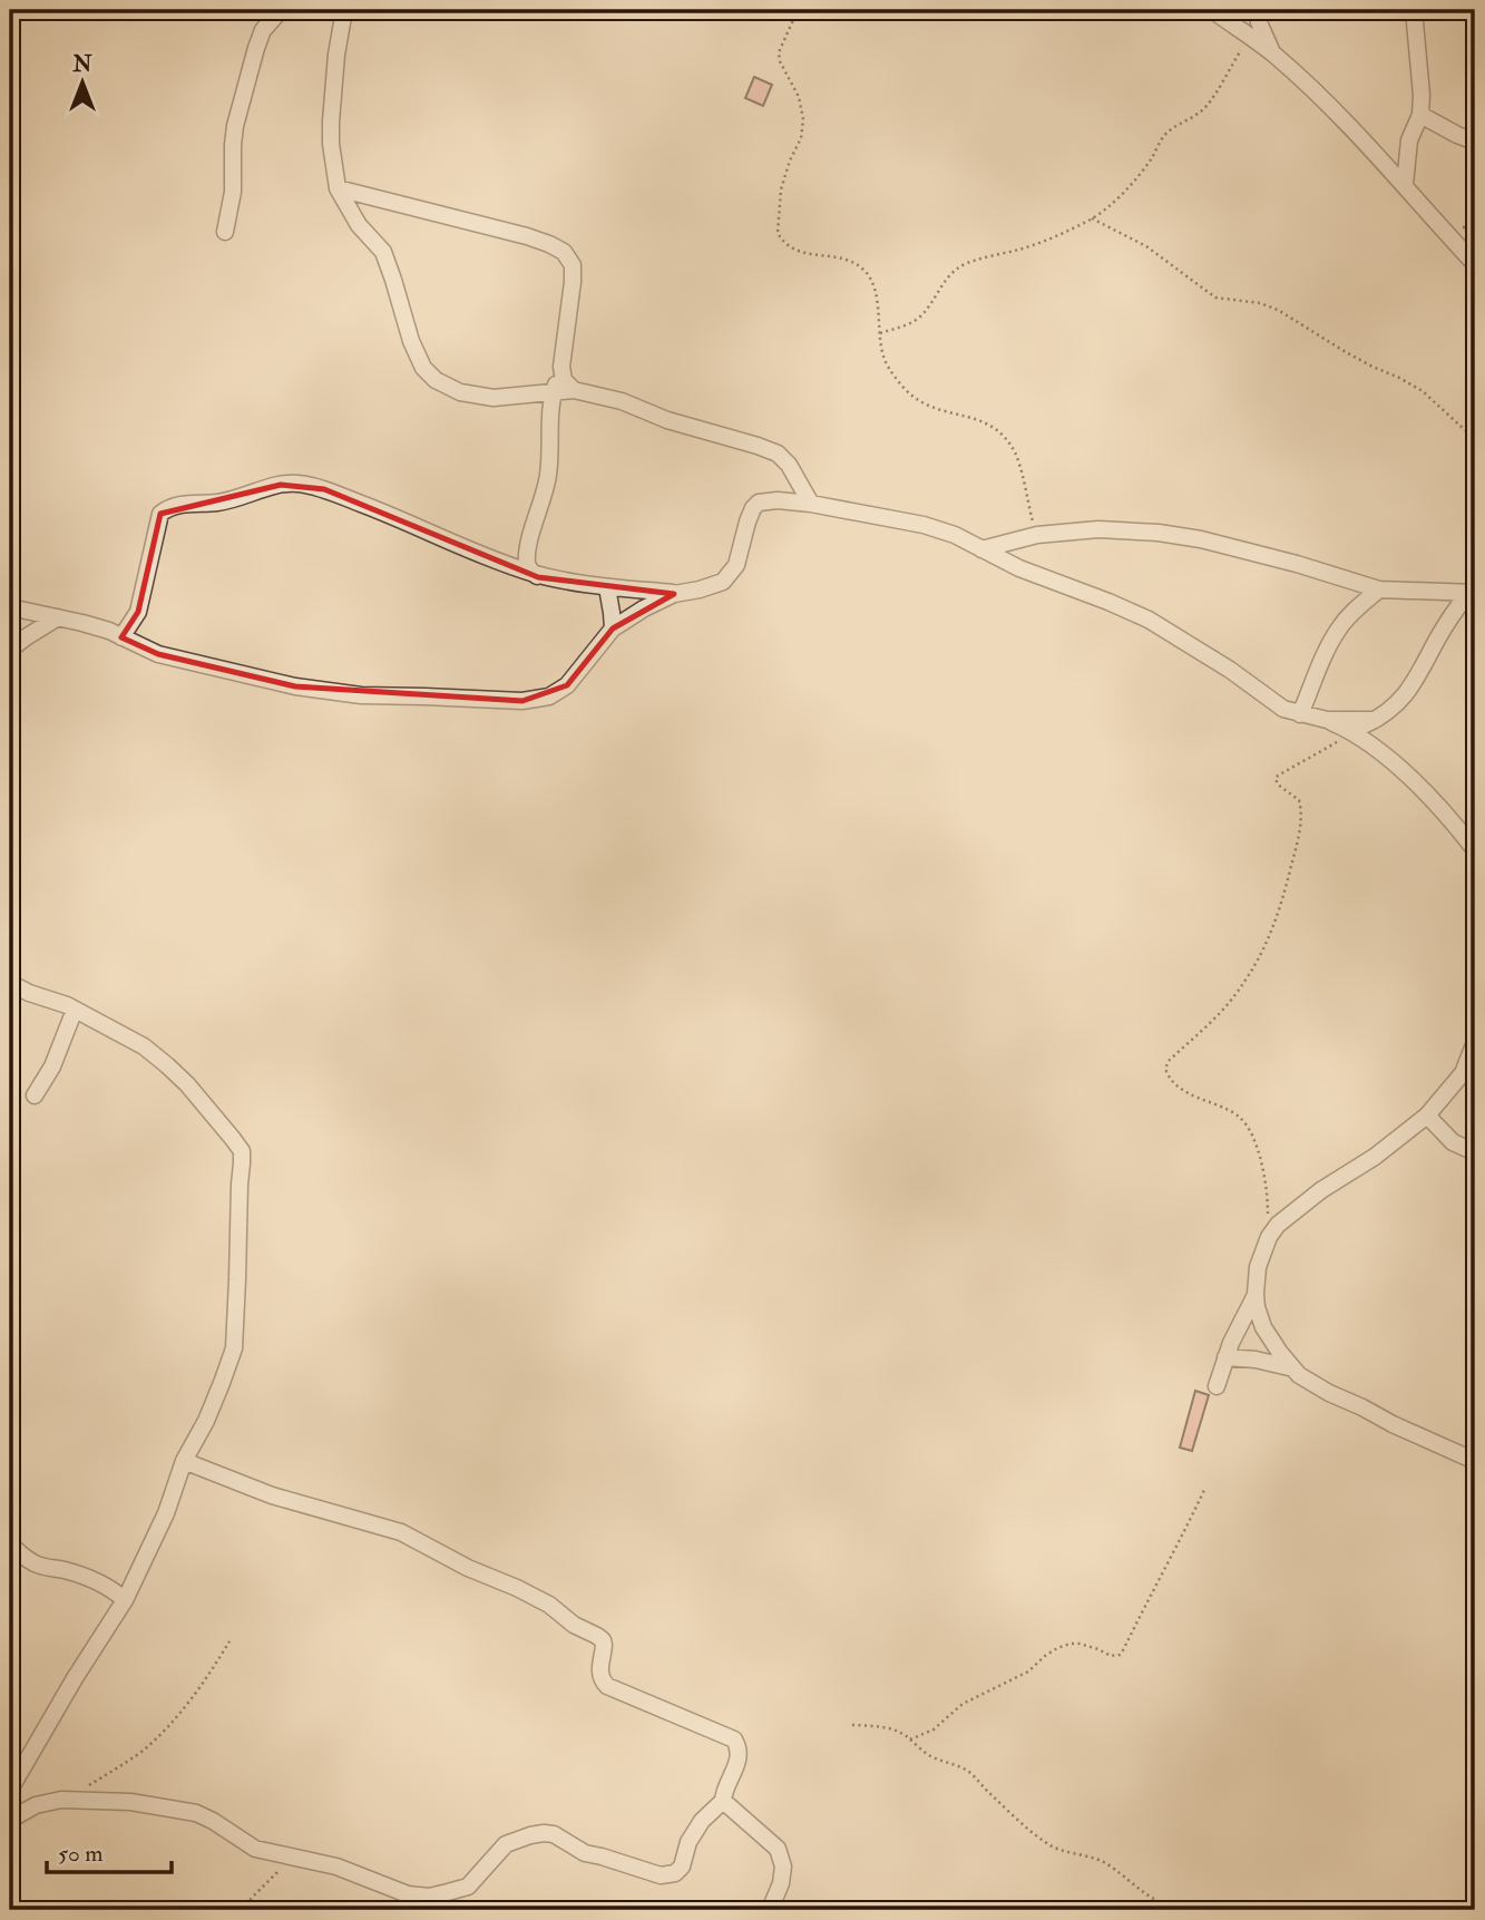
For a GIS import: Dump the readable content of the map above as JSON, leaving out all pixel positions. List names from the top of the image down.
{
  "scale_bar": "50 m",
  "north": "top"
}
